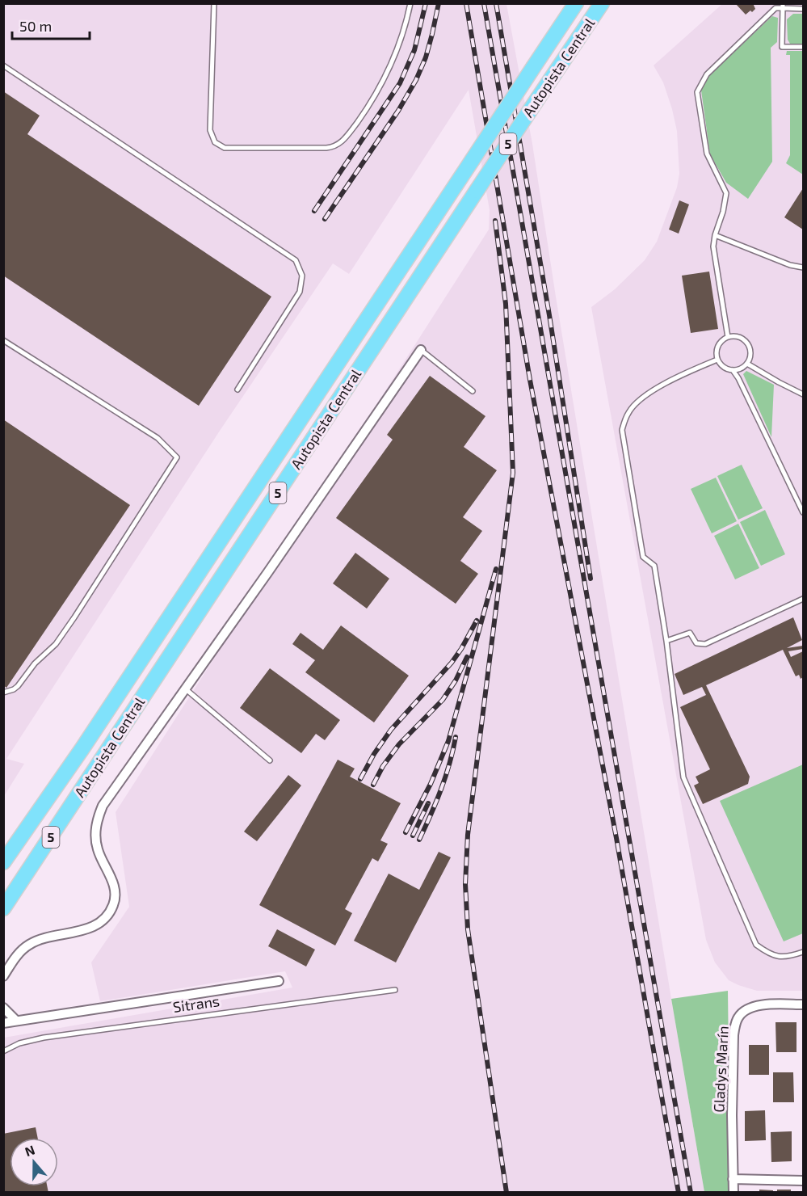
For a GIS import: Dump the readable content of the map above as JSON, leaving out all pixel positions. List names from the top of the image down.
{
  "streets": {
    "highway": ["Autopista Central", "5"],
    "street": ["Gladys Marín"],
    "lane": ["Sitrans"]
  },
  "scale_bar": "50 m",
  "north": "top"
}
